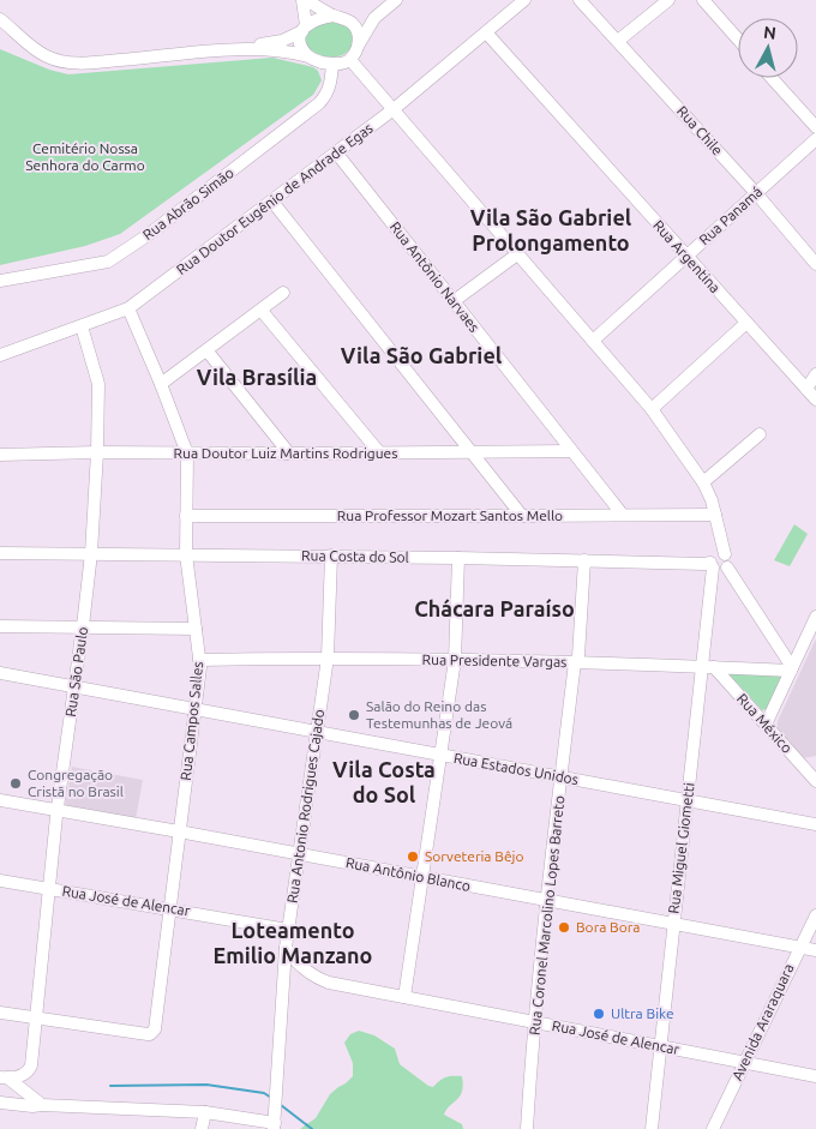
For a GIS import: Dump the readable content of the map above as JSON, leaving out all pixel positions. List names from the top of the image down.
{
  "streets": {
    "street": [
      "Rua Chile",
      "Rua Doutor Eugênio de Andrade Egas",
      "Rua Abrão Simão",
      "Rua Panamá",
      "Rua Argentina",
      "Rua Antônio Narvaes",
      "Rua Doutor Luiz Martins Rodrigues",
      "Rua Professor Mozart Santos Mello",
      "Rua Costa do Sol",
      "Rua Presidente Vargas",
      "Rua São Paulo",
      "Rua Campos Salles",
      "Rua México",
      "Rua Estados Unidos",
      "Rua Antonio Rodrigues Cajado",
      "Rua Miguel Giometti",
      "Rua Antônio Blanco",
      "Rua José de Alencar",
      "Rua Coronel Marcolino Lopes Barreto",
      "Avenida Araraquara"
    ]
  },
  "crossings": [
    ["Rua Chile", "Rua Panamá"],
    ["Rua Doutor Eugênio de Andrade Egas", "Rua Argentina"],
    ["Rua Doutor Eugênio de Andrade Egas", "Rua Antônio Narvaes"],
    ["Rua Doutor Eugênio de Andrade Egas", "Rua São Paulo"],
    ["Rua Doutor Eugênio de Andrade Egas", "Rua Campos Salles"],
    ["Rua Doutor Eugênio de Andrade Egas", "Rua Miguel Giometti"],
    ["Rua Abrão Simão", "Rua Miguel Giometti"],
    ["Rua Panamá", "Rua Argentina"],
    ["Rua Panamá", "Rua Miguel Giometti"],
    ["Rua Antônio Narvaes", "Rua Doutor Luiz Martins Rodrigues"],
    ["Rua Antônio Narvaes", "Rua Professor Mozart Santos Mello"],
    ["Rua Doutor Luiz Martins Rodrigues", "Rua São Paulo"],
    ["Rua Doutor Luiz Martins Rodrigues", "Rua Campos Salles"],
    ["Rua Professor Mozart Santos Mello", "Rua Campos Salles"],
    ["Rua Professor Mozart Santos Mello", "Rua Miguel Giometti"],
    ["Rua Costa do Sol", "Rua Presidente Vargas"],
    ["Rua Costa do Sol", "Rua São Paulo"],
    ["Rua Costa do Sol", "Rua Campos Salles"],
    ["Rua Costa do Sol", "Rua Antonio Rodrigues Cajado"],
    ["Rua Costa do Sol", "Rua Miguel Giometti"],
    ["Rua Costa do Sol", "Rua Coronel Marcolino Lopes Barreto"],
    ["Rua Presidente Vargas", "Rua Campos Salles"],
    ["Rua Presidente Vargas", "Rua México"],
    ["Rua Presidente Vargas", "Rua Antonio Rodrigues Cajado"],
    ["Rua Presidente Vargas", "Rua Miguel Giometti"],
    ["Rua Presidente Vargas", "Rua Coronel Marcolino Lopes Barreto"],
    ["Rua São Paulo", "Rua Campos Salles"],
    ["Rua São Paulo", "Rua Estados Unidos"],
    ["Rua São Paulo", "Rua Antônio Blanco"],
    ["Rua São Paulo", "Rua José de Alencar"],
    ["Rua Campos Salles", "Rua Estados Unidos"],
    ["Rua Campos Salles", "Rua Antônio Blanco"],
    ["Rua Campos Salles", "Rua José de Alencar"],
    ["Rua México", "Rua Miguel Giometti"],
    ["Rua Estados Unidos", "Rua Antonio Rodrigues Cajado"],
    ["Rua Estados Unidos", "Rua Miguel Giometti"],
    ["Rua Estados Unidos", "Rua Coronel Marcolino Lopes Barreto"],
    ["Rua Antonio Rodrigues Cajado", "Rua Antônio Blanco"],
    ["Rua Antonio Rodrigues Cajado", "Rua José de Alencar"],
    ["Rua Miguel Giometti", "Rua Antônio Blanco"],
    ["Rua Miguel Giometti", "Rua José de Alencar"],
    ["Rua Antônio Blanco", "Rua Coronel Marcolino Lopes Barreto"],
    ["Rua Antônio Blanco", "Avenida Araraquara"],
    ["Rua José de Alencar", "Rua Coronel Marcolino Lopes Barreto"],
    ["Rua José de Alencar", "Avenida Araraquara"]
  ],
  "districts": [
    "Vila São Gabriel Prolongamento",
    "Vila São Gabriel",
    "Vila Brasília",
    "Chácara Paraíso",
    "Vila Costa do Sol",
    "Loteamento Emilio Manzano"
  ],
  "parks": ["Cemitério Nossa Senhora do Carmo"],
  "places": [
    "Salão do Reino das Testemunhas de Jeová",
    "Congregação Cristã no Brasil",
    "Sorveteria Bêjo",
    "Bora Bora",
    "Ultra Bike"
  ],
  "north": "top"
}
